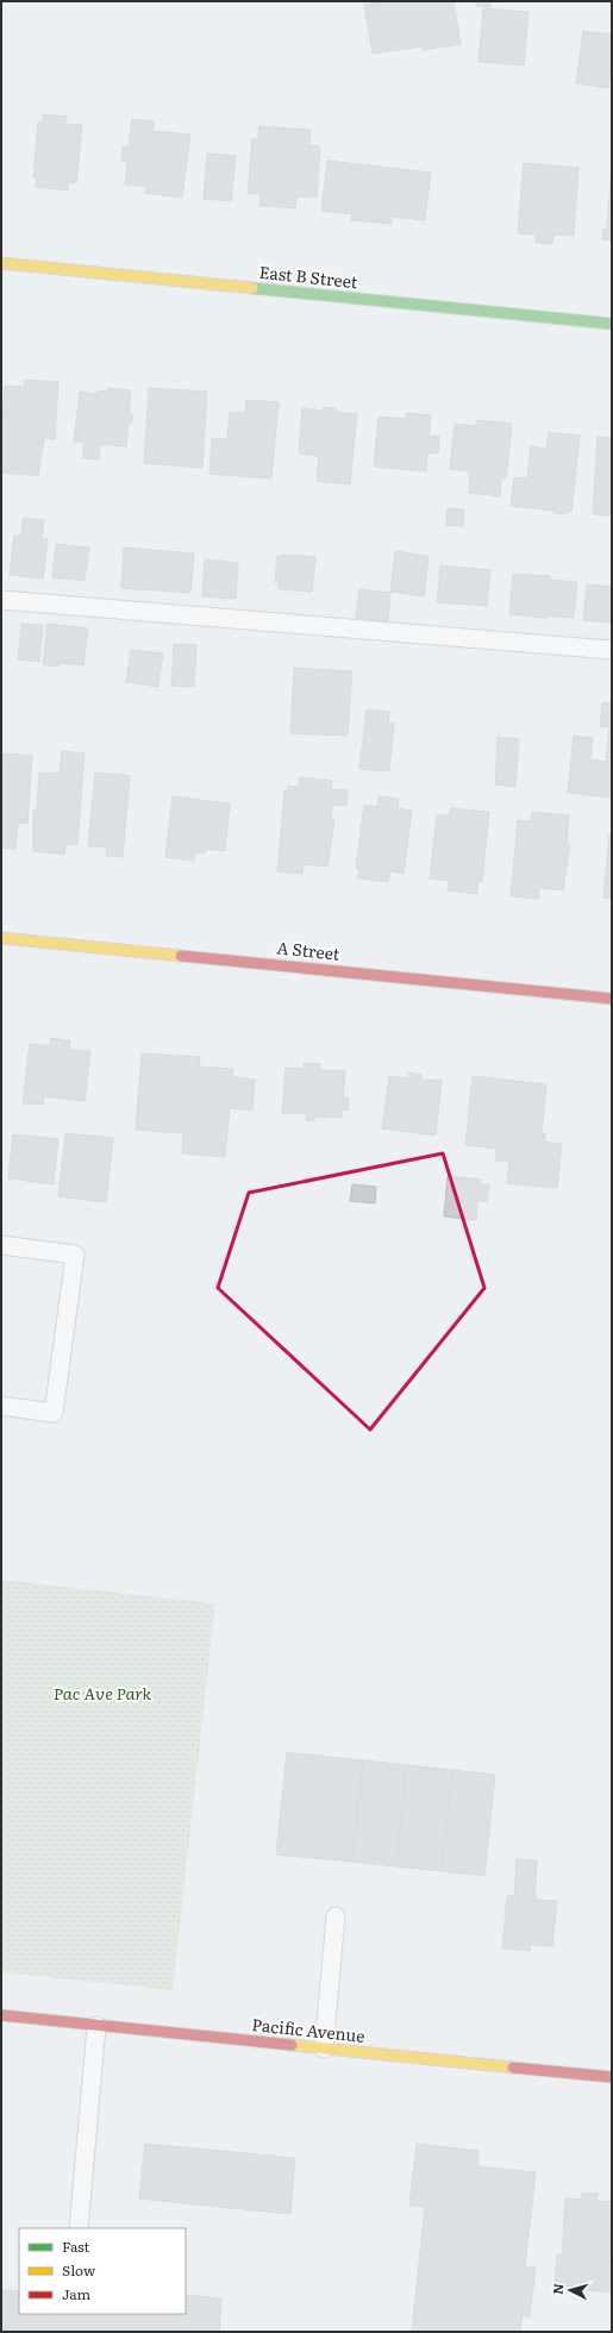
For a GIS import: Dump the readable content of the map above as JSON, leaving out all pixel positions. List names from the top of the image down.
{
  "streets": {
    "street": ["East B Street", "A Street", "Pacific Avenue"]
  },
  "parks": ["Pac Ave Park"],
  "legend": ["Fast", "Slow", "Jam"],
  "north": "left"
}
